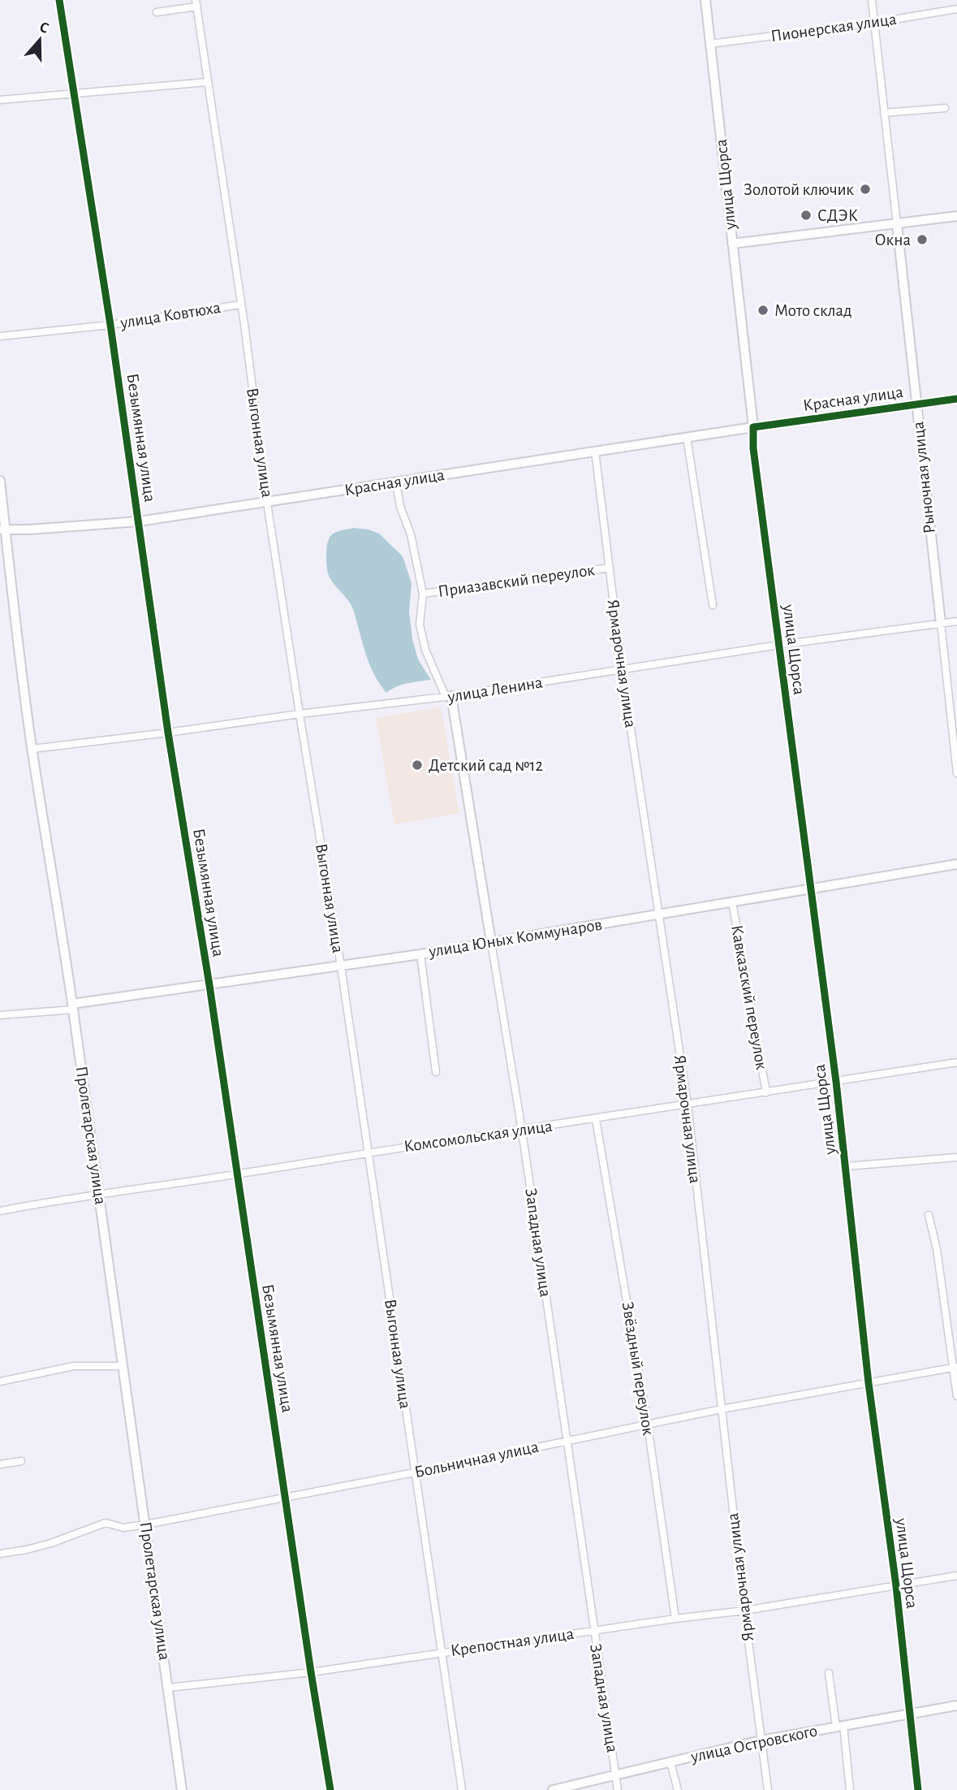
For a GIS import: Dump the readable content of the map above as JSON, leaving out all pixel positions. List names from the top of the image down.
{
  "streets": {
    "street": [
      "Пионерская улица",
      "улица Щорса",
      "улица Ковтюха",
      "Красная улица",
      "Безымянная улица",
      "Выгонная улица",
      "Рыночная улица",
      "Приазавский переулок",
      "Ярмарочная улица",
      "улица Ленина",
      "улица Юных Коммунаров",
      "Кавказский переулок",
      "Пролетарская улица",
      "Комсомольская улица",
      "Западная улица",
      "Звёздный переулок",
      "Больничная улица",
      "Крепостная улица",
      "улица Островского"
    ]
  },
  "crossings": [
    ["Пионерская улица", "улица Щорса"],
    ["Пионерская улица", "Рыночная улица"],
    ["улица Щорса", "Красная улица"],
    ["улица Щорса", "улица Ленина"],
    ["улица Щорса", "улица Юных Коммунаров"],
    ["улица Щорса", "Комсомольская улица"],
    ["улица Щорса", "Больничная улица"],
    ["улица Щорса", "Крепостная улица"],
    ["улица Щорса", "улица Островского"],
    ["улица Ковтюха", "Безымянная улица"],
    ["улица Ковтюха", "Выгонная улица"],
    ["Красная улица", "Безымянная улица"],
    ["Красная улица", "Выгонная улица"],
    ["Красная улица", "Рыночная улица"],
    ["Красная улица", "Ярмарочная улица"],
    ["Красная улица", "Пролетарская улица"],
    ["Безымянная улица", "улица Ленина"],
    ["Безымянная улица", "улица Юных Коммунаров"],
    ["Безымянная улица", "Комсомольская улица"],
    ["Безымянная улица", "Больничная улица"],
    ["Безымянная улица", "Крепостная улица"],
    ["Выгонная улица", "улица Ленина"],
    ["Выгонная улица", "улица Юных Коммунаров"],
    ["Выгонная улица", "Комсомольская улица"],
    ["Выгонная улица", "Больничная улица"],
    ["Выгонная улица", "Крепостная улица"],
    ["Рыночная улица", "улица Ленина"],
    ["Приазавский переулок", "Ярмарочная улица"],
    ["Ярмарочная улица", "улица Ленина"],
    ["Ярмарочная улица", "улица Юных Коммунаров"],
    ["Ярмарочная улица", "Комсомольская улица"],
    ["Ярмарочная улица", "Больничная улица"],
    ["Ярмарочная улица", "Крепостная улица"],
    ["Ярмарочная улица", "улица Островского"],
    ["улица Ленина", "Пролетарская улица"],
    ["улица Ленина", "Западная улица"],
    ["улица Юных Коммунаров", "Кавказский переулок"],
    ["улица Юных Коммунаров", "Пролетарская улица"],
    ["улица Юных Коммунаров", "Западная улица"],
    ["Кавказский переулок", "Комсомольская улица"],
    ["Пролетарская улица", "Комсомольская улица"],
    ["Пролетарская улица", "Больничная улица"],
    ["Пролетарская улица", "Крепостная улица"],
    ["Комсомольская улица", "Западная улица"],
    ["Комсомольская улица", "Звёздный переулок"],
    ["Западная улица", "Больничная улица"],
    ["Западная улица", "Крепостная улица"],
    ["Западная улица", "улица Островского"],
    ["Звёздный переулок", "Больничная улица"],
    ["Звёздный переулок", "Крепостная улица"]
  ],
  "places": [
    "Золотой ключик",
    "СДЭК",
    "Окна",
    "Мото склад",
    "Детский сад №12"
  ],
  "north": "top"
}
